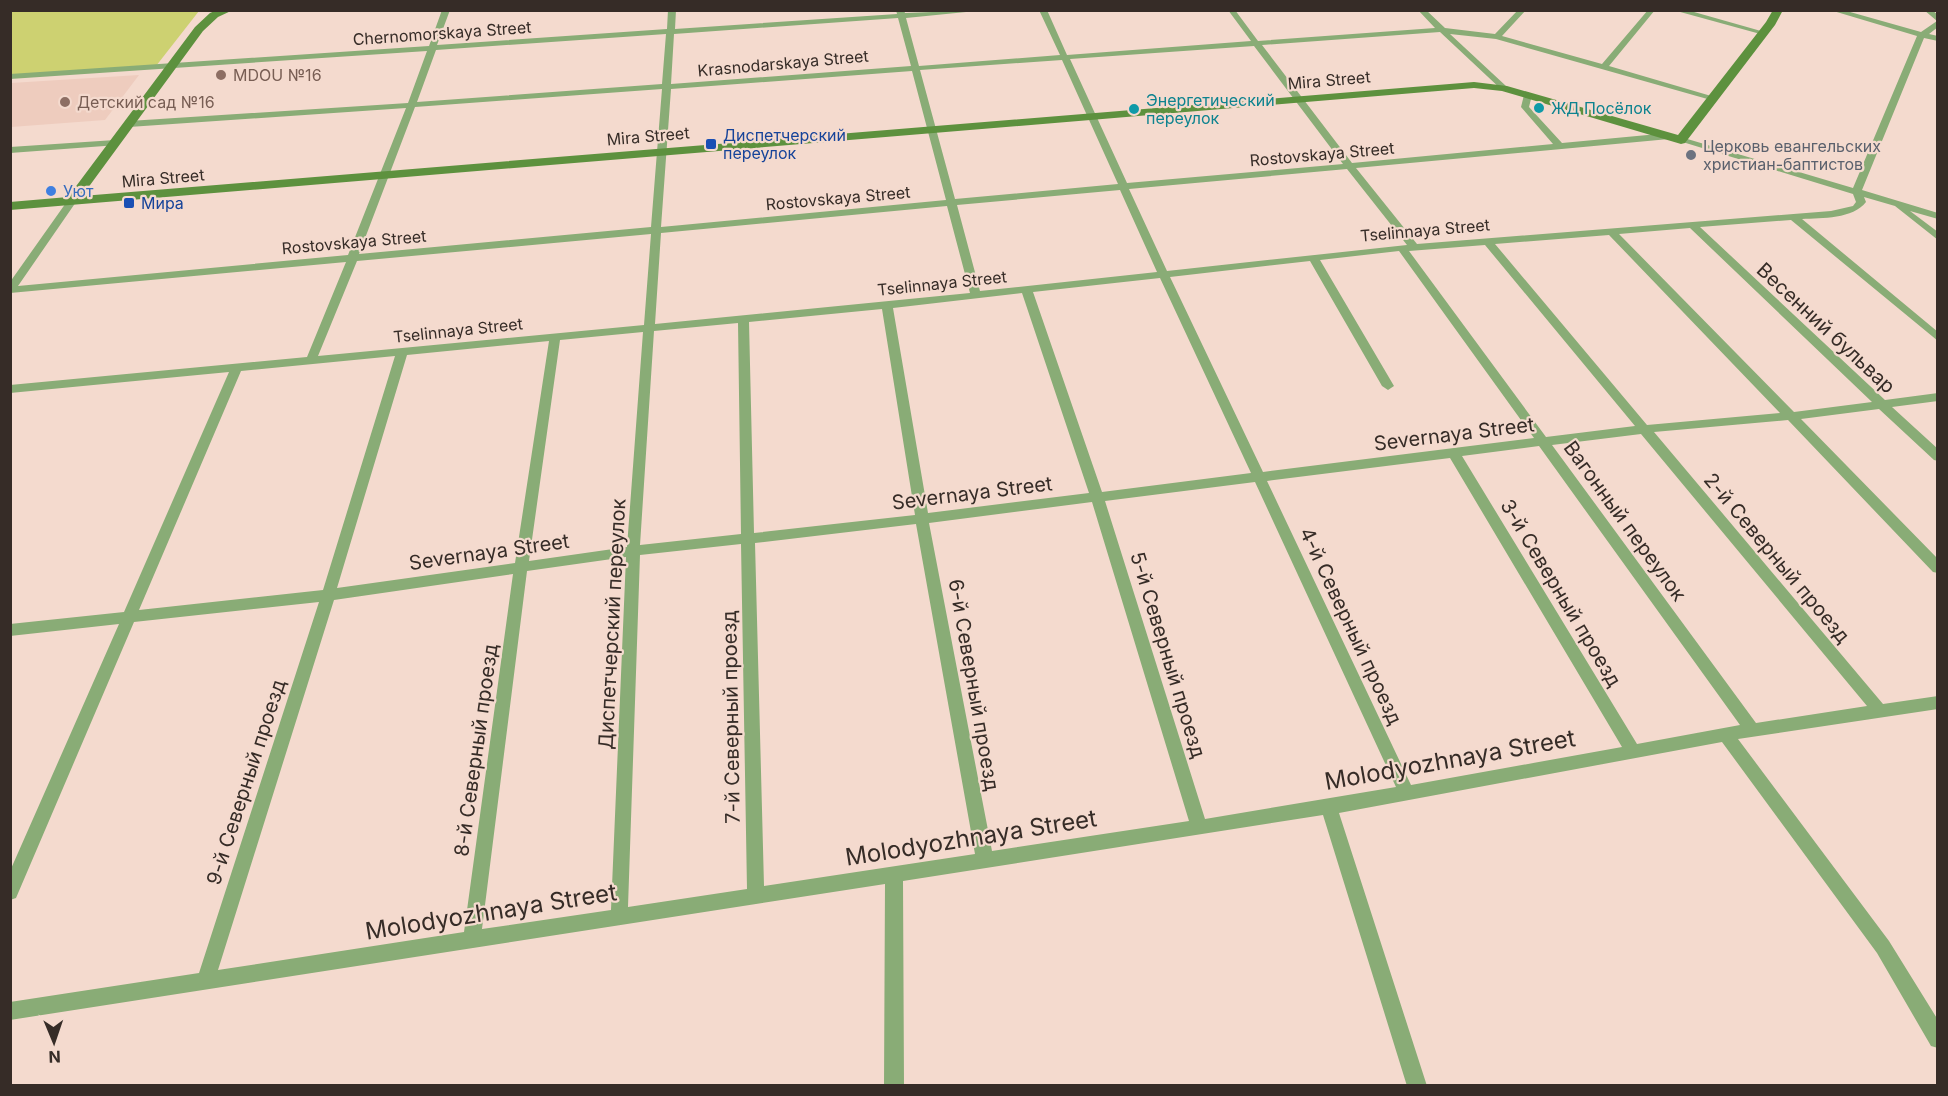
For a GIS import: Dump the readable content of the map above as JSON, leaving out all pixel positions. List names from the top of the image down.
{
  "streets": {
    "street": [
      "Chernomorskaya Street",
      "Krasnodarskaya Street",
      "Mira Street",
      "Rostovskaya Street",
      "Tselinnaya Street",
      "Весенний бульвар",
      "Severnaya Street",
      "Вагонный переулок",
      "2-й Северный проезд",
      "3-й Северный проезд",
      "Диспетчерский переулок",
      "4-й Северный проезд",
      "5-й Северный проезд",
      "6-й Северный проезд",
      "7-й Северный проезд",
      "8-й Северный проезд",
      "Molodyozhnaya Street",
      "9-й Северный проезд"
    ]
  },
  "crossings": [
    ["Chernomorskaya Street", "Диспетчерский переулок"],
    ["Krasnodarskaya Street", "Вагонный переулок"],
    ["Krasnodarskaya Street", "Диспетчерский переулок"],
    ["Mira Street", "Rostovskaya Street"],
    ["Mira Street", "Вагонный переулок"],
    ["Mira Street", "Диспетчерский переулок"],
    ["Rostovskaya Street", "Вагонный переулок"],
    ["Rostovskaya Street", "Диспетчерский переулок"],
    ["Tselinnaya Street", "Весенний бульвар"],
    ["Tselinnaya Street", "Вагонный переулок"],
    ["Tselinnaya Street", "2-й Северный проезд"],
    ["Tselinnaya Street", "Диспетчерский переулок"],
    ["Tselinnaya Street", "4-й Северный проезд"],
    ["Tselinnaya Street", "5-й Северный проезд"],
    ["Tselinnaya Street", "6-й Северный проезд"],
    ["Tselinnaya Street", "7-й Северный проезд"],
    ["Tselinnaya Street", "8-й Северный проезд"],
    ["Tselinnaya Street", "9-й Северный проезд"],
    ["Весенний бульвар", "Severnaya Street"],
    ["Severnaya Street", "Вагонный переулок"],
    ["Severnaya Street", "2-й Северный проезд"],
    ["Severnaya Street", "3-й Северный проезд"],
    ["Severnaya Street", "Диспетчерский переулок"],
    ["Severnaya Street", "4-й Северный проезд"],
    ["Severnaya Street", "5-й Северный проезд"],
    ["Severnaya Street", "6-й Северный проезд"],
    ["Severnaya Street", "7-й Северный проезд"],
    ["Severnaya Street", "8-й Северный проезд"],
    ["Severnaya Street", "9-й Северный проезд"],
    ["Вагонный переулок", "Molodyozhnaya Street"],
    ["2-й Северный проезд", "Molodyozhnaya Street"],
    ["3-й Северный проезд", "Molodyozhnaya Street"],
    ["Диспетчерский переулок", "Molodyozhnaya Street"],
    ["4-й Северный проезд", "Molodyozhnaya Street"],
    ["5-й Северный проезд", "Molodyozhnaya Street"],
    ["6-й Северный проезд", "Molodyozhnaya Street"],
    ["7-й Северный проезд", "Molodyozhnaya Street"],
    ["8-й Северный проезд", "Molodyozhnaya Street"],
    ["Molodyozhnaya Street", "9-й Северный проезд"]
  ],
  "places": {
    "other": [
      "MDOU №16",
      "Детский сад №16",
      "ЖД Посёлок",
      "Энергетический переулок",
      "Церковь евангельских христиан-баптистов",
      "Уют"
    ],
    "transit": ["Диспетчерский переулок", "Мира"]
  },
  "north": "bottom"
}
